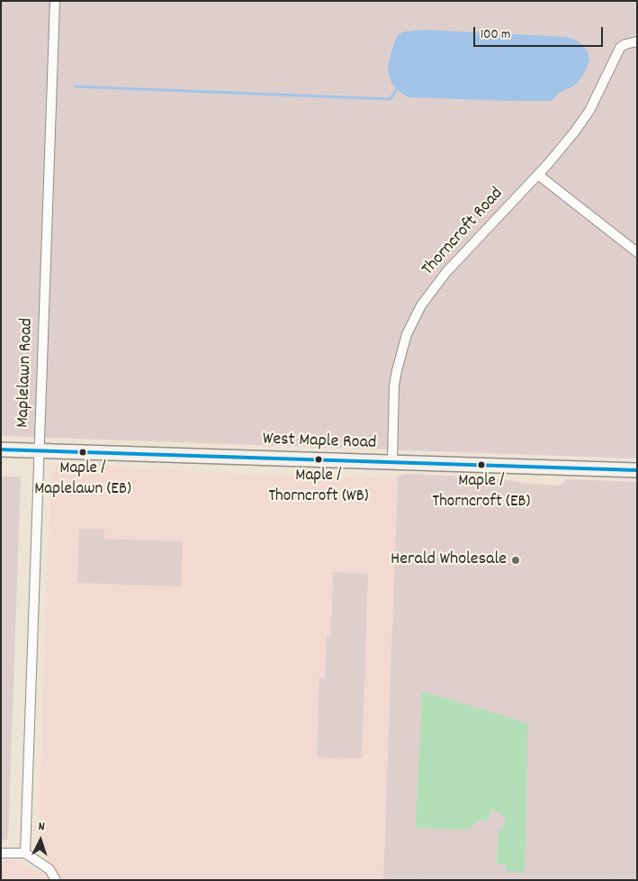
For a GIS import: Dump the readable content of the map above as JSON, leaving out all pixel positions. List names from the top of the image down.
{
  "streets": {
    "main road": ["West Maple Road"],
    "street": ["Thorncroft Road", "Maplelawn Road"]
  },
  "crossings": [
    ["Thorncroft Road", "West Maple Road"],
    ["Maplelawn Road", "West Maple Road"]
  ],
  "places": [
    "Maple / Maplelawn (EB)",
    "Maple / Thorncroft (WB)",
    "Maple / Thorncroft (EB)",
    "Herald Wholesale"
  ],
  "scale_bar": "100 m",
  "north": "top"
}
